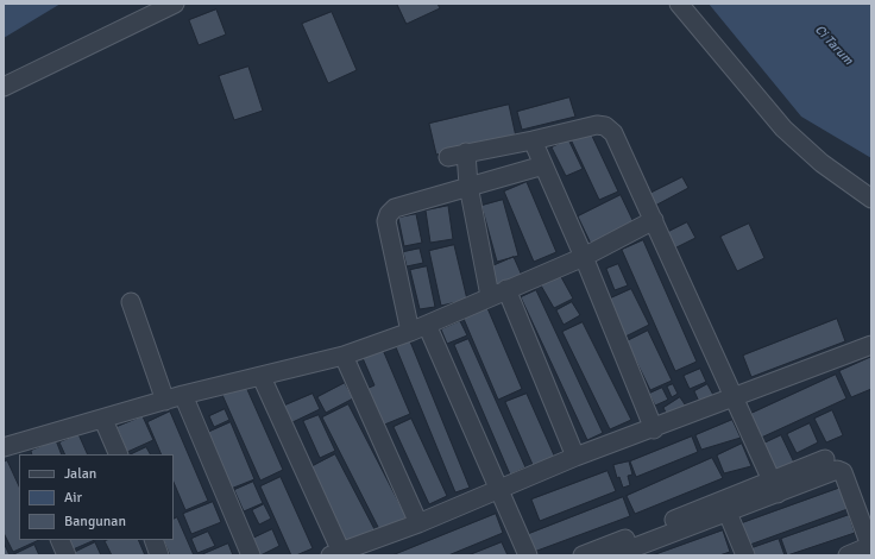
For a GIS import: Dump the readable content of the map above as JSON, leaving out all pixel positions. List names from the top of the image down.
{
  "water": ["Ci Tarum"],
  "legend": ["Jalan", "Air", "Bangunan"]
}
